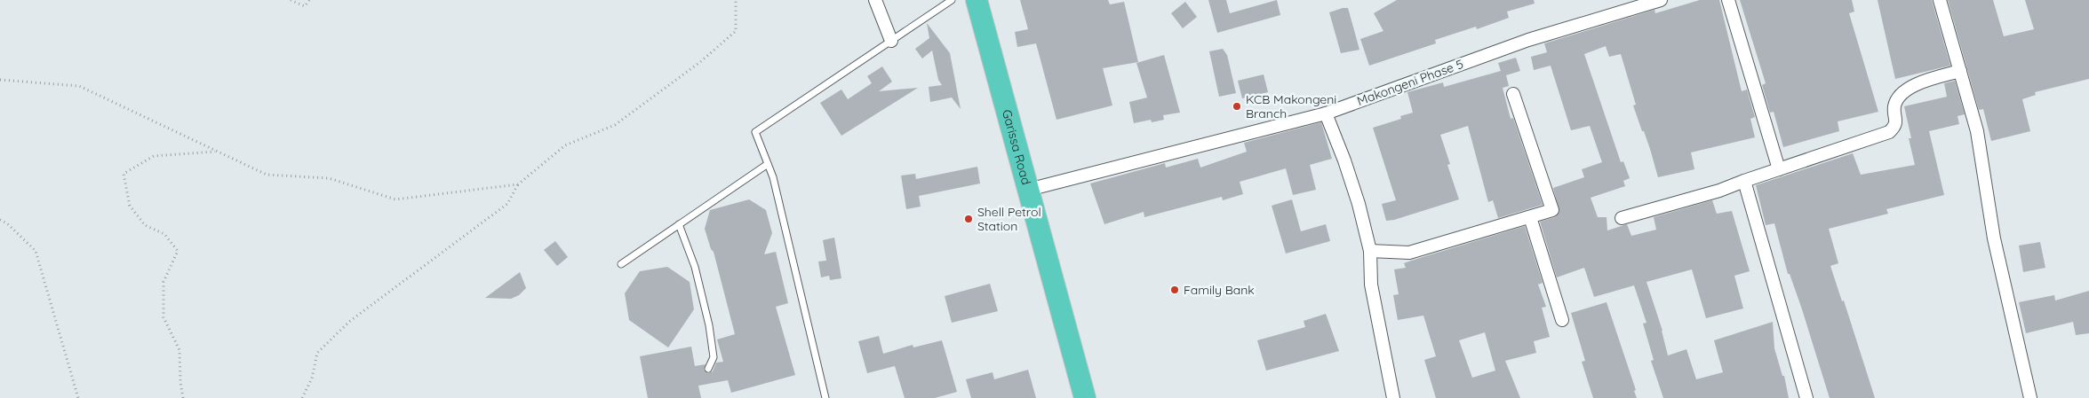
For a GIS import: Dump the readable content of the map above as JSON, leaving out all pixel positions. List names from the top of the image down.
{
  "streets": {
    "highway": ["Garissa Road"],
    "street": ["Makongeni Phase 5"]
  },
  "crossings": [
    ["Makongeni Phase 5", "Garissa Road"]
  ],
  "places": ["KCB Makongeni Branch", "Shell Petrol Station", "Family Bank"]
}
